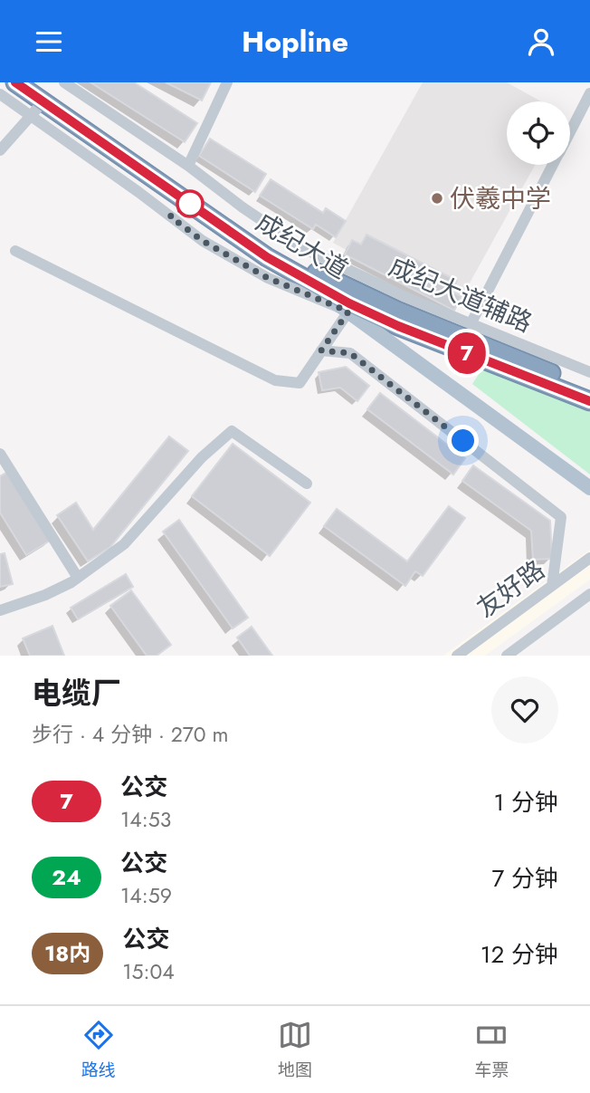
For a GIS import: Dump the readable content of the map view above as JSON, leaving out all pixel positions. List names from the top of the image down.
{
  "streets": {
    "highway": ["成纪大道"],
    "street": ["成纪大道辅路", "友好路"]
  },
  "places": ["伏羲中学"],
  "lines": ["bus line 7"],
  "page": {
    "header": "Hopline",
    "on_map": "7",
    "heading": ["电缆厂", "步行 · 4 分钟 · 270 m"],
    "list": [
      {
        "mark": "7",
        "name": "公交",
        "note": "14:53",
        "value": "1 分钟"
      },
      {
        "mark": "24",
        "name": "公交",
        "note": "14:59",
        "value": "7 分钟"
      },
      {
        "mark": "18内",
        "name": "公交",
        "note": "15:04",
        "value": "12 分钟"
      }
    ],
    "tabs": ["路线", "地图", "车票"]
  }
}
